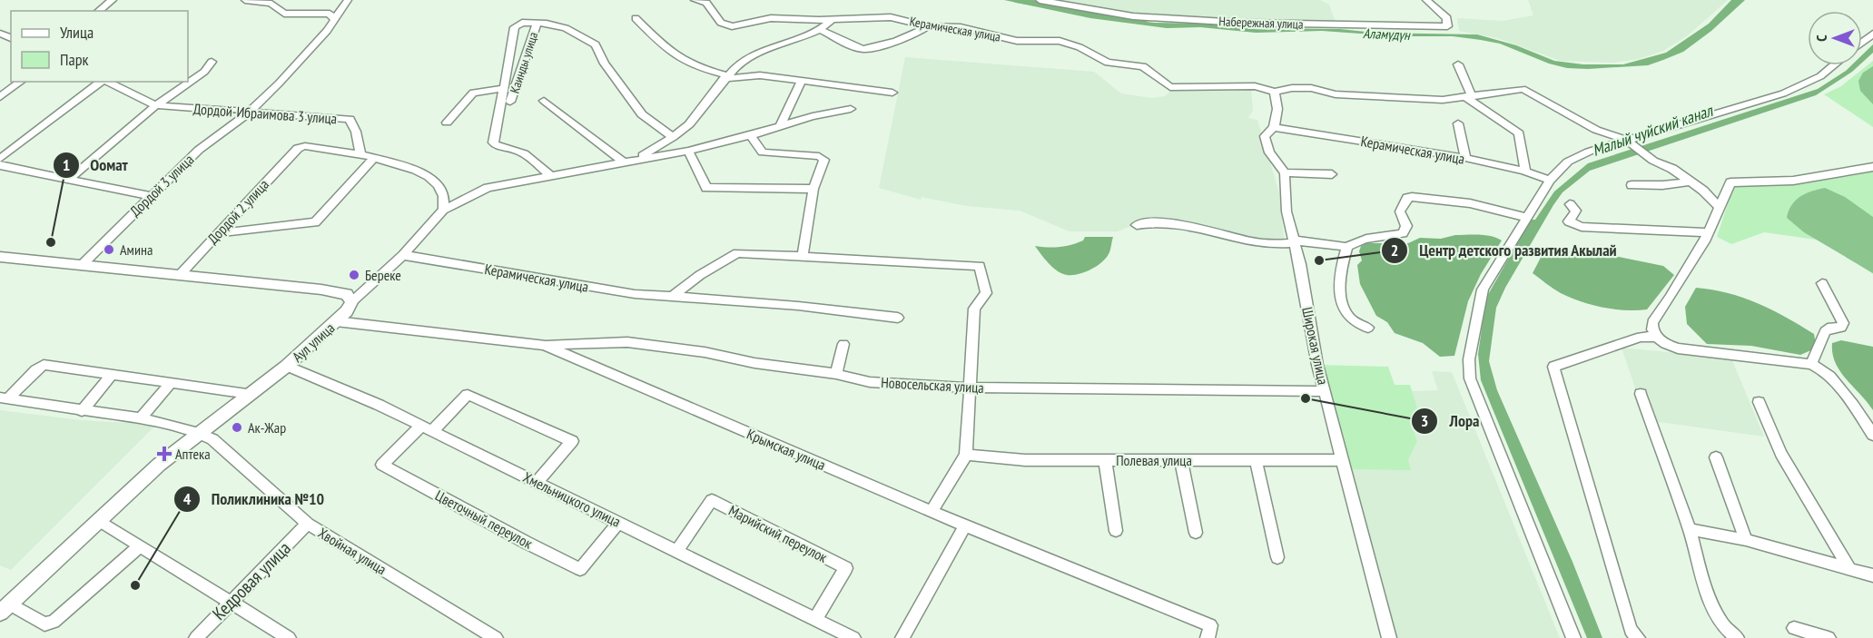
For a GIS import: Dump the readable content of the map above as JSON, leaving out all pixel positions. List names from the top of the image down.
{
  "streets": {
    "main road": ["Аул улица"],
    "street": [
      "Набережная улица",
      "Керамическая улица",
      "Каинды улица",
      "Дордой-Ибраимова 3 улица",
      "Дордой 3 улица",
      "Дордой 2 улица",
      "Широкая улица",
      "Новосельская улица",
      "Крымская улица",
      "Полевая улица",
      "Хмельницкого улица",
      "Цветочный переулок",
      "Марийский переулок",
      "Хвойная улица",
      "Кедровая улица"
    ]
  },
  "crossings": [
    ["Дордой-Ибраимова 3 улица", "Дордой 3 улица"],
    ["Дордой-Ибраимова 3 улица", "Дордой 2 улица"],
    ["Аул улица", "Крымская улица"],
    ["Аул улица", "Хмельницкого улица"],
    ["Аул улица", "Хвойная улица"],
    ["Широкая улица", "Новосельская улица"],
    ["Широкая улица", "Полевая улица"],
    ["Новосельская улица", "Крымская улица"],
    ["Хмельницкого улица", "Цветочный переулок"],
    ["Хмельницкого улица", "Марийский переулок"],
    ["Хвойная улица", "Кедровая улица"]
  ],
  "water": ["Аламүдүн", "Малый чуйский канал"],
  "places": {
    "other": [
      "Оомат",
      "Амина",
      "Центр детского развития Акылай",
      "Береке",
      "Лора",
      "Ак-Жар",
      "Поликлиника №10"
    ],
    "health": ["Аптека"]
  },
  "legend": ["Улица", "Парк"],
  "north": "left"
}
